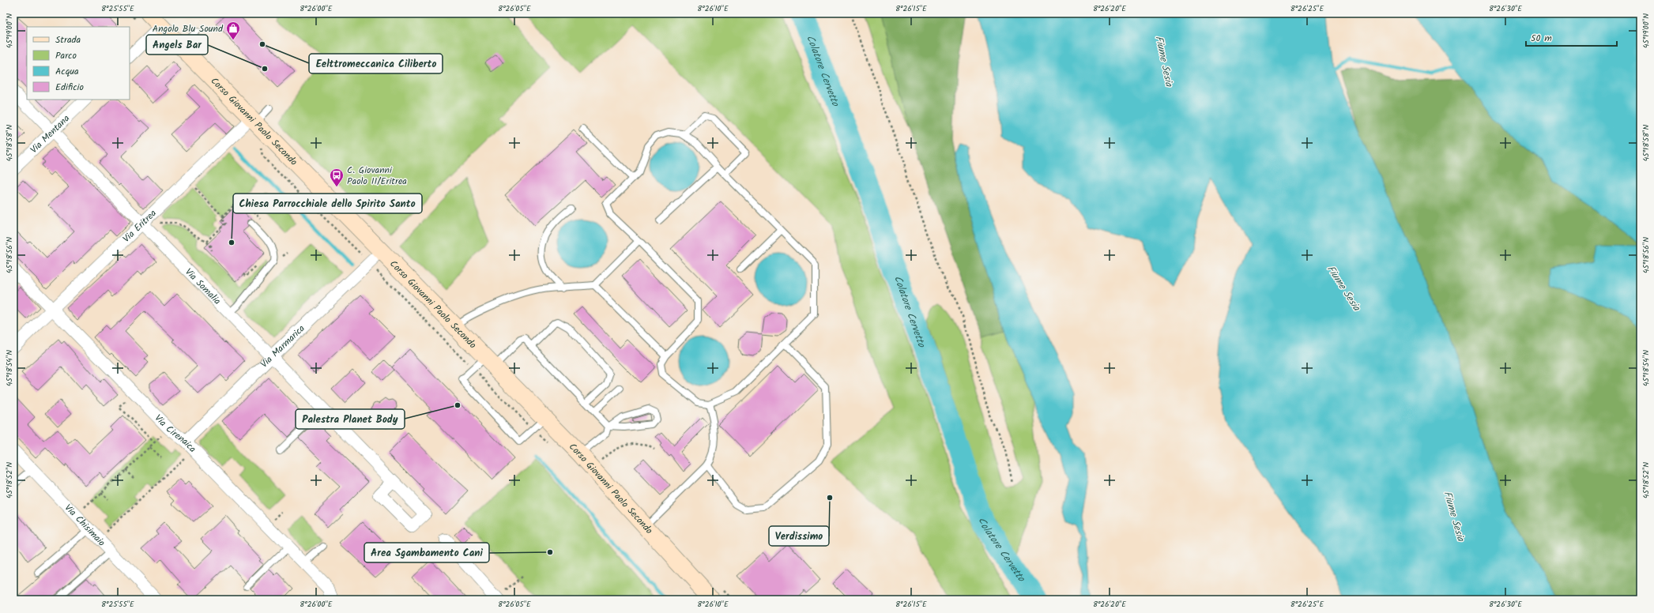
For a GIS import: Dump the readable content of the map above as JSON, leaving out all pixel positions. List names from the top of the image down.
{
  "streets": {
    "main road": ["Corso Giovanni Paolo Secondo"],
    "street": [
      "Via Mentana",
      "Via Eritrea",
      "Via Somalia",
      "Via Marmarica",
      "Via Cirenaica",
      "Via Chisimaio"
    ]
  },
  "crossings": [
    ["Corso Giovanni Paolo Secondo", "Via Eritrea"],
    ["Corso Giovanni Paolo Secondo", "Via Marmarica"],
    ["Via Mentana", "Via Somalia"],
    ["Via Eritrea", "Via Somalia"],
    ["Via Eritrea", "Via Cirenaica"],
    ["Via Somalia", "Via Marmarica"],
    ["Via Marmarica", "Via Cirenaica"]
  ],
  "water": ["Fiume Sesia", "Colatore Cervetto"],
  "places": {
    "shop": ["Angolo Blu Sound"],
    "other": [
      "Eelttromeccanica Ciliberto",
      "Angels Bar",
      "Chiesa Parrocchiale dello Spirito Santo",
      "Palestra Planet Body",
      "Verdissimo",
      "Area Sgambamento Cani"
    ],
    "bus stop": ["C. Giovanni Paolo II/Eritrea"]
  },
  "legend": [
    "Strada",
    "Parco",
    "Acqua",
    "Edificio"
  ],
  "scale_bar": "50 m",
  "coordinates": [
    "8°25'55\"E",
    "8°26'00\"E",
    "8°26'05\"E",
    "8°26'10\"E",
    "8°26'15\"E",
    "8°26'20\"E",
    "8°26'25\"E",
    "8°26'30\"E",
    "45°19'00\"N",
    "45°18'58\"N",
    "45°18'56\"N",
    "45°18'54\"N",
    "45°18'52\"N"
  ]
}
